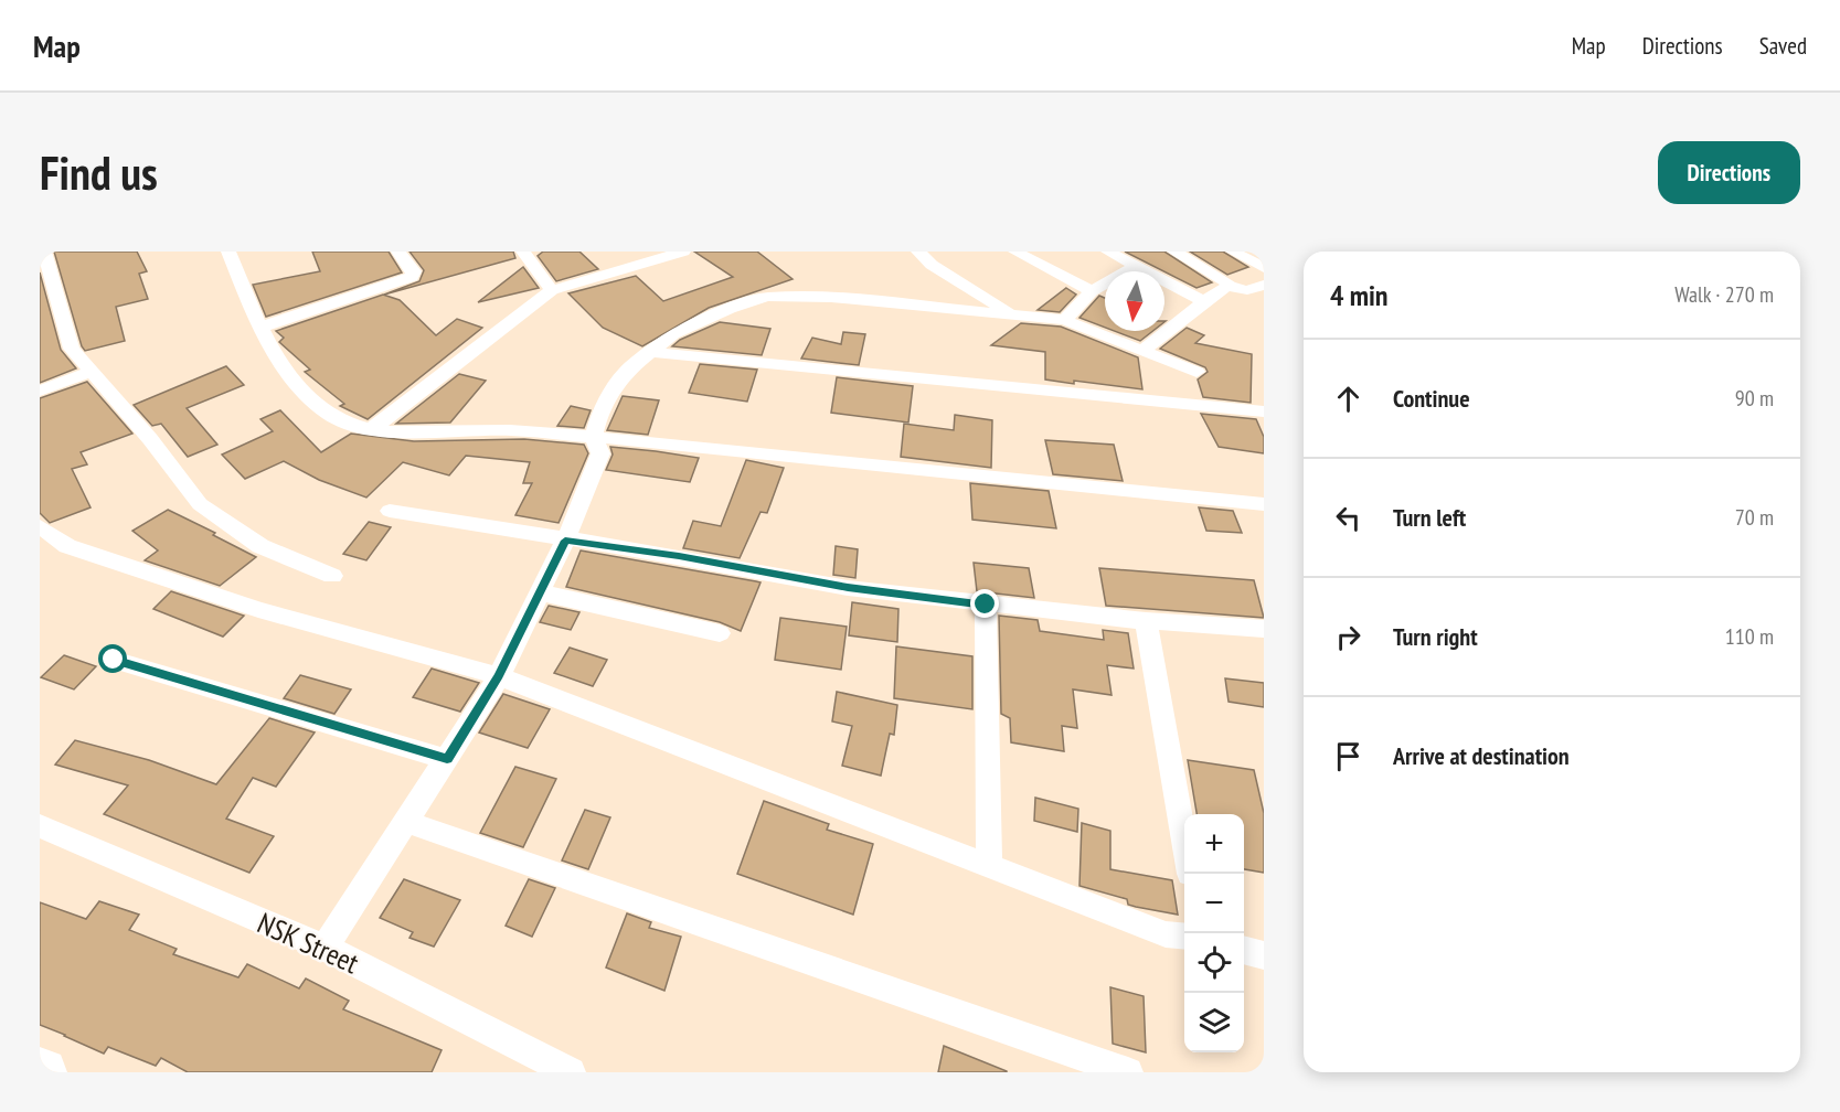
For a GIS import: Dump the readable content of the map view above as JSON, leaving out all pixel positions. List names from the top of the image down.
{
  "streets": {
    "street": ["NSK Street"]
  },
  "north": "bottom",
  "page": {
    "header": "Map",
    "nav": ["Map", "Directions", "Saved"],
    "buttons": "Directions",
    "title": "Find us",
    "heading": ["4 min", "Walk · 270 m"],
    "list": [
      ["Continue", "90 m"],
      ["Turn left", "70 m"],
      ["Turn right", "110 m"],
      "Arrive at destination"
    ],
    "map_buttons": ["+", "−"]
  }
}
